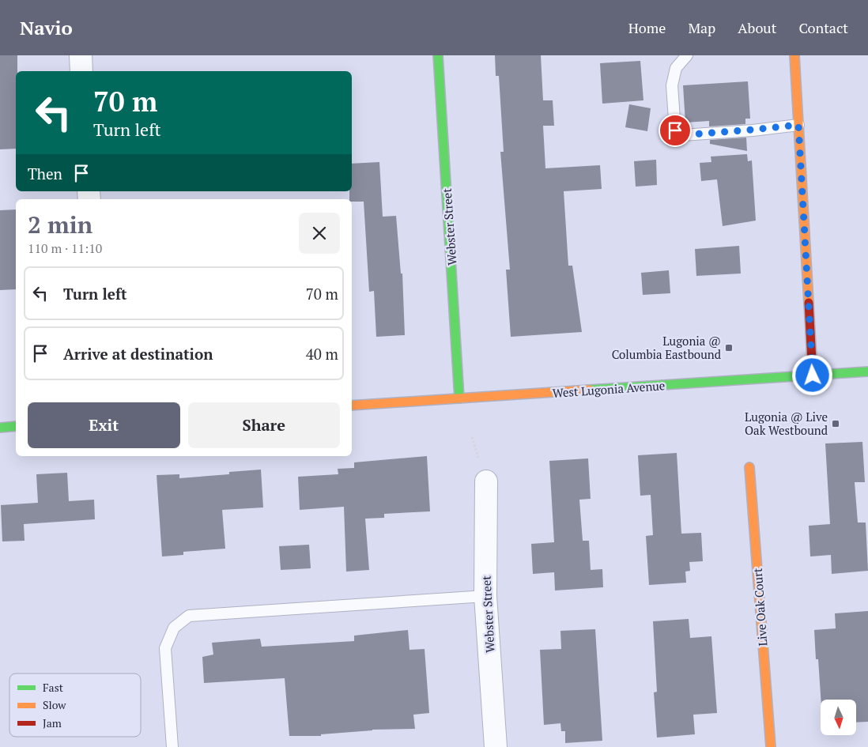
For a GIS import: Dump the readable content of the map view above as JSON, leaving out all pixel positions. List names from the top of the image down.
{
  "streets": {
    "street": ["Webster Street", "West Lugonia Avenue", "Live Oak Court"]
  },
  "crossings": [
    ["Webster Street", "West Lugonia Avenue"]
  ],
  "places": {
    "transit": ["Lugonia @ Columbia Eastbound", "Lugonia @ Live Oak Westbound"]
  },
  "legend": ["Fast", "Slow", "Jam"],
  "north": "bottom",
  "page": {
    "header": "Navio",
    "nav": [
      "Home",
      "Map",
      "About",
      "Contact"
    ],
    "turn": ["70 m", "Turn left"],
    "then": "Then",
    "heading": ["2 min", "110 m · 11:10"],
    "list": [
      {
        "name": "Turn left",
        "value": "70 m"
      },
      {
        "name": "Arrive at destination",
        "value": "40 m"
      }
    ],
    "buttons": ["Exit", "Share"]
  }
}
